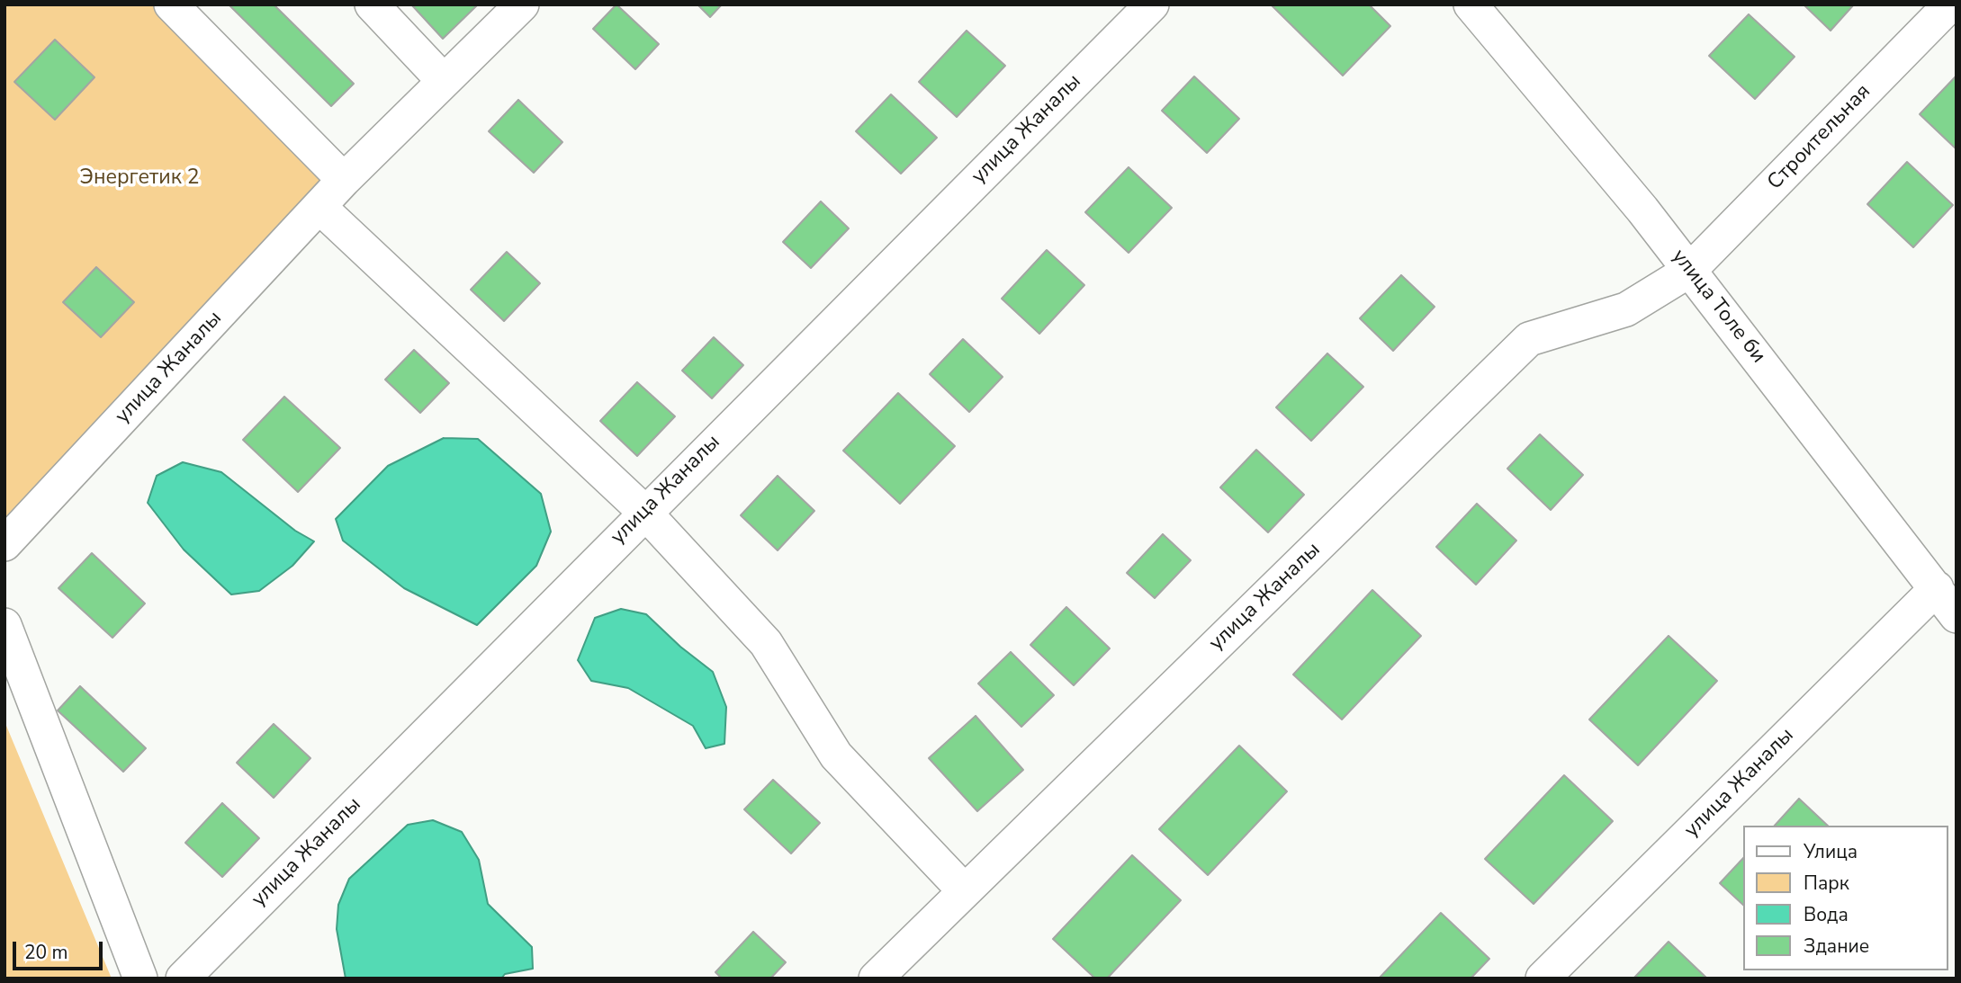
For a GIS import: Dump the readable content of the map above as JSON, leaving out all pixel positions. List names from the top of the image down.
{
  "streets": {
    "street": ["улица Жаналы", "Строительная", "улица Толе би"]
  },
  "crossings": [
    ["улица Жаналы", "Строительная"],
    ["улица Жаналы", "улица Толе би"],
    ["Строительная", "улица Толе би"]
  ],
  "parks": ["Энергетик 2"],
  "legend": [
    "Улица",
    "Парк",
    "Вода",
    "Здание"
  ],
  "scale_bar": "20 m"
}
